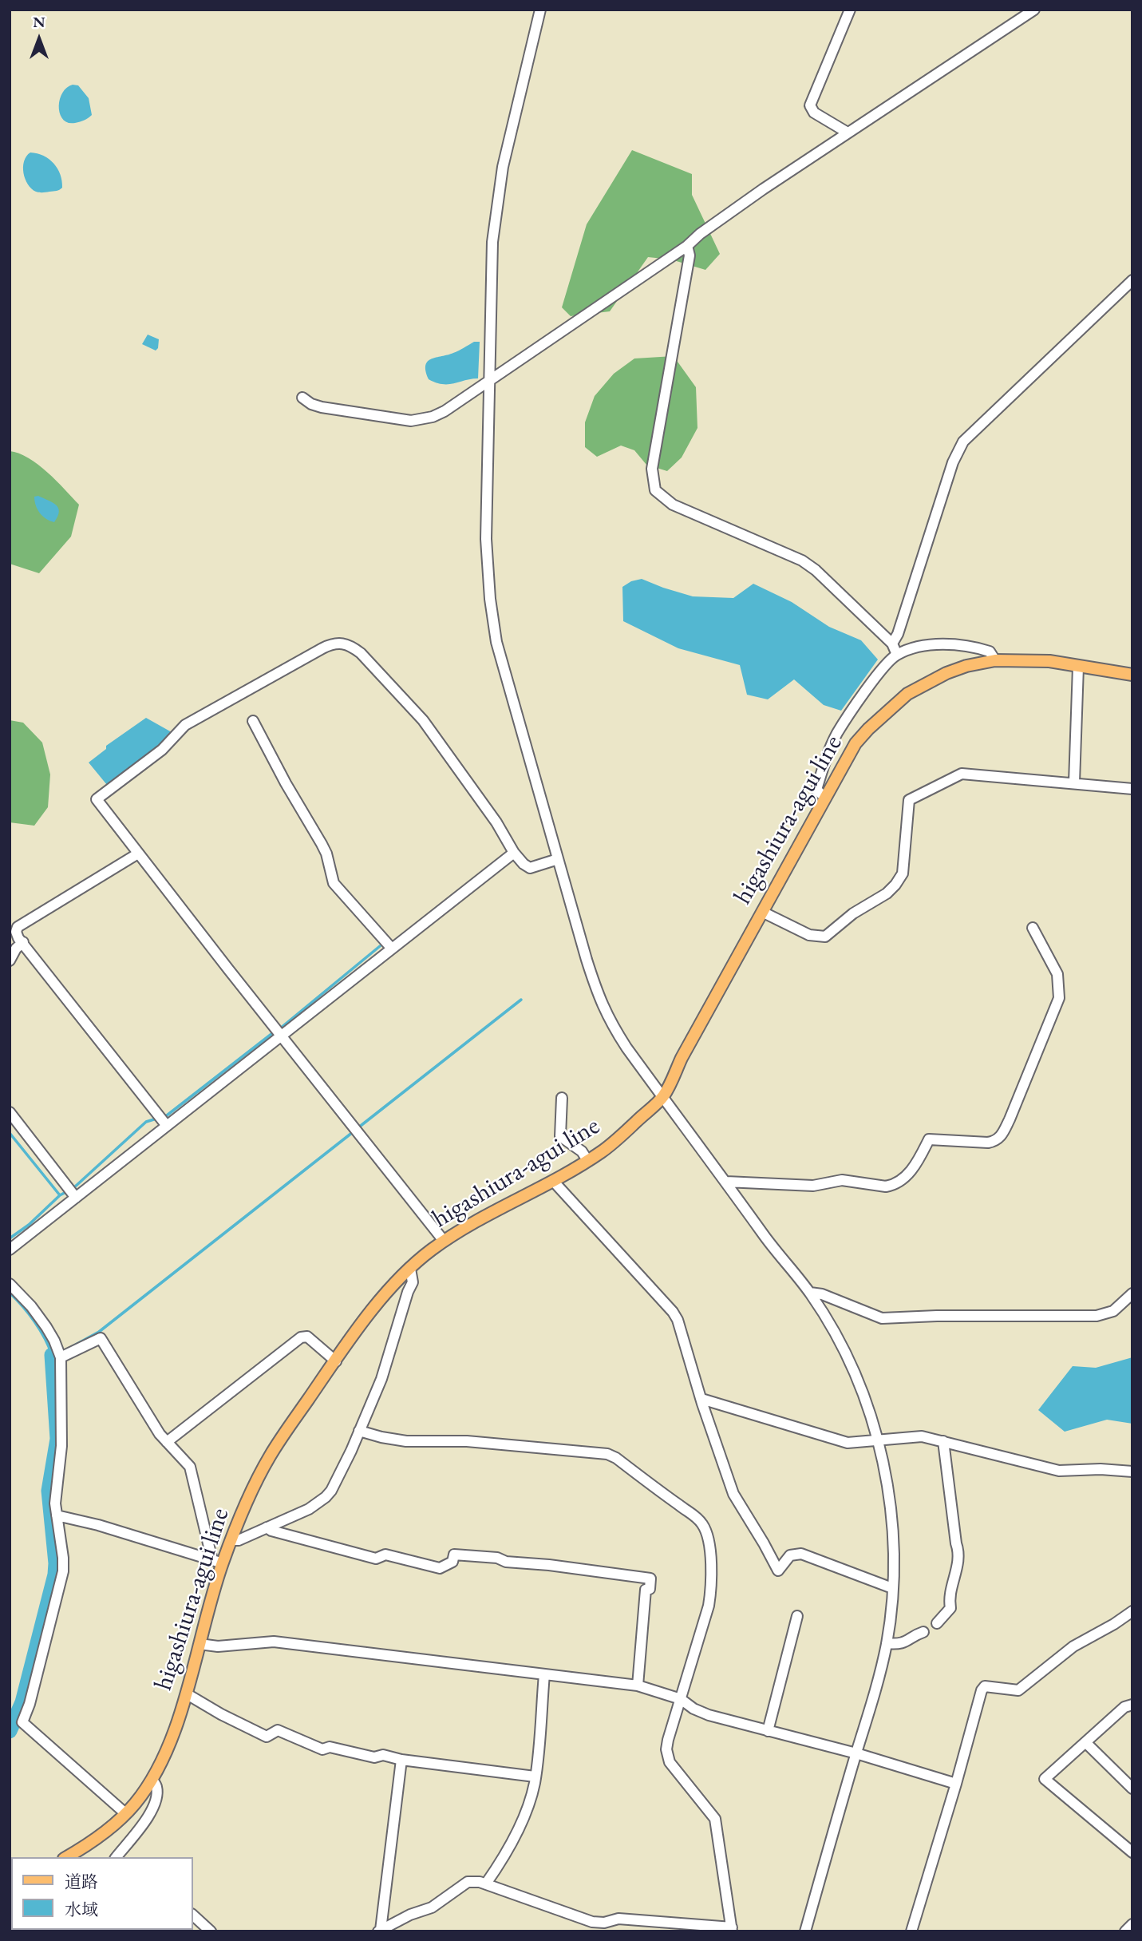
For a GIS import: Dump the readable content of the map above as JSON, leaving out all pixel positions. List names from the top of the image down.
{
  "streets": {
    "main road": ["higashiura-agui line"]
  },
  "legend": ["道路", "水域"],
  "north": "top"
}
